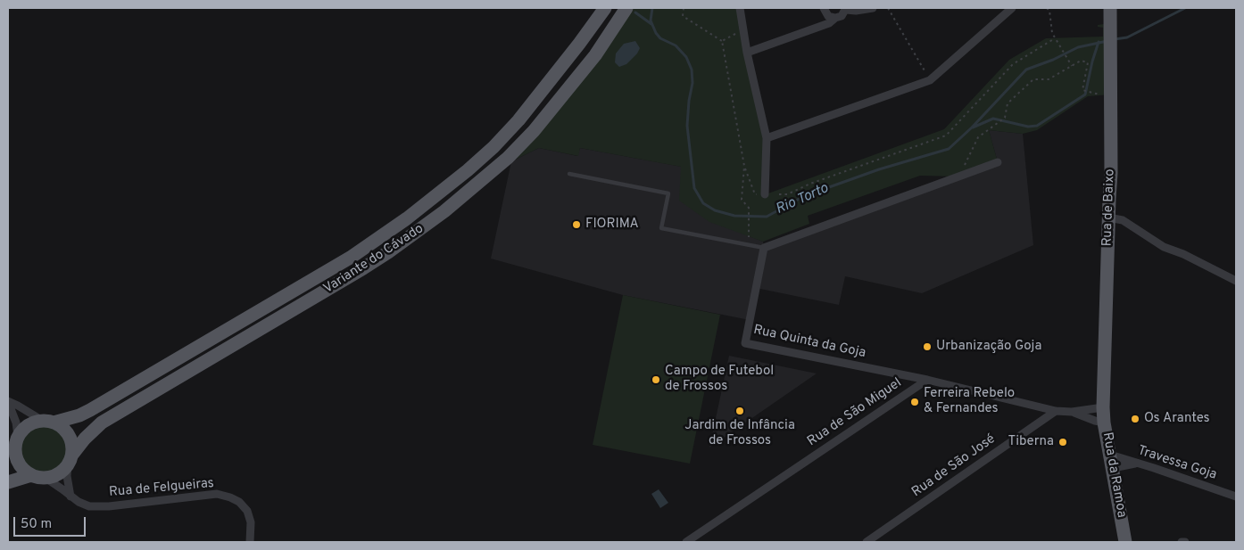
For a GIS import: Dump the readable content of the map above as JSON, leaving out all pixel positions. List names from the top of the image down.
{
  "streets": {
    "main road": ["Rua de Baixo", "Variante do Cávado", "Rua da Ramoa"],
    "street": [
      "Rua Quinta da Goja",
      "Rua de São Miguel",
      "Travessa Goja",
      "Rua de São José",
      "Rua de Felgueiras"
    ]
  },
  "crossings": [
    ["Rua de Baixo", "Rua Quinta da Goja"],
    ["Rua de Baixo", "Rua da Ramoa"],
    ["Variante do Cávado", "Rua de Felgueiras"],
    ["Rua Quinta da Goja", "Rua de São Miguel"],
    ["Rua Quinta da Goja", "Rua de São José"],
    ["Rua Quinta da Goja", "Rua da Ramoa"],
    ["Travessa Goja", "Rua da Ramoa"]
  ],
  "water": ["Rio Torto"],
  "places": [
    "FIORIMA",
    "Urbanização Goja",
    "Campo de Futebol de Frossos",
    "Ferreira Rebelo & Fernandes",
    "Jardim de Infância de Frossos",
    "Os Arantes",
    "Tiberna"
  ],
  "scale_bar": "50 m"
}
